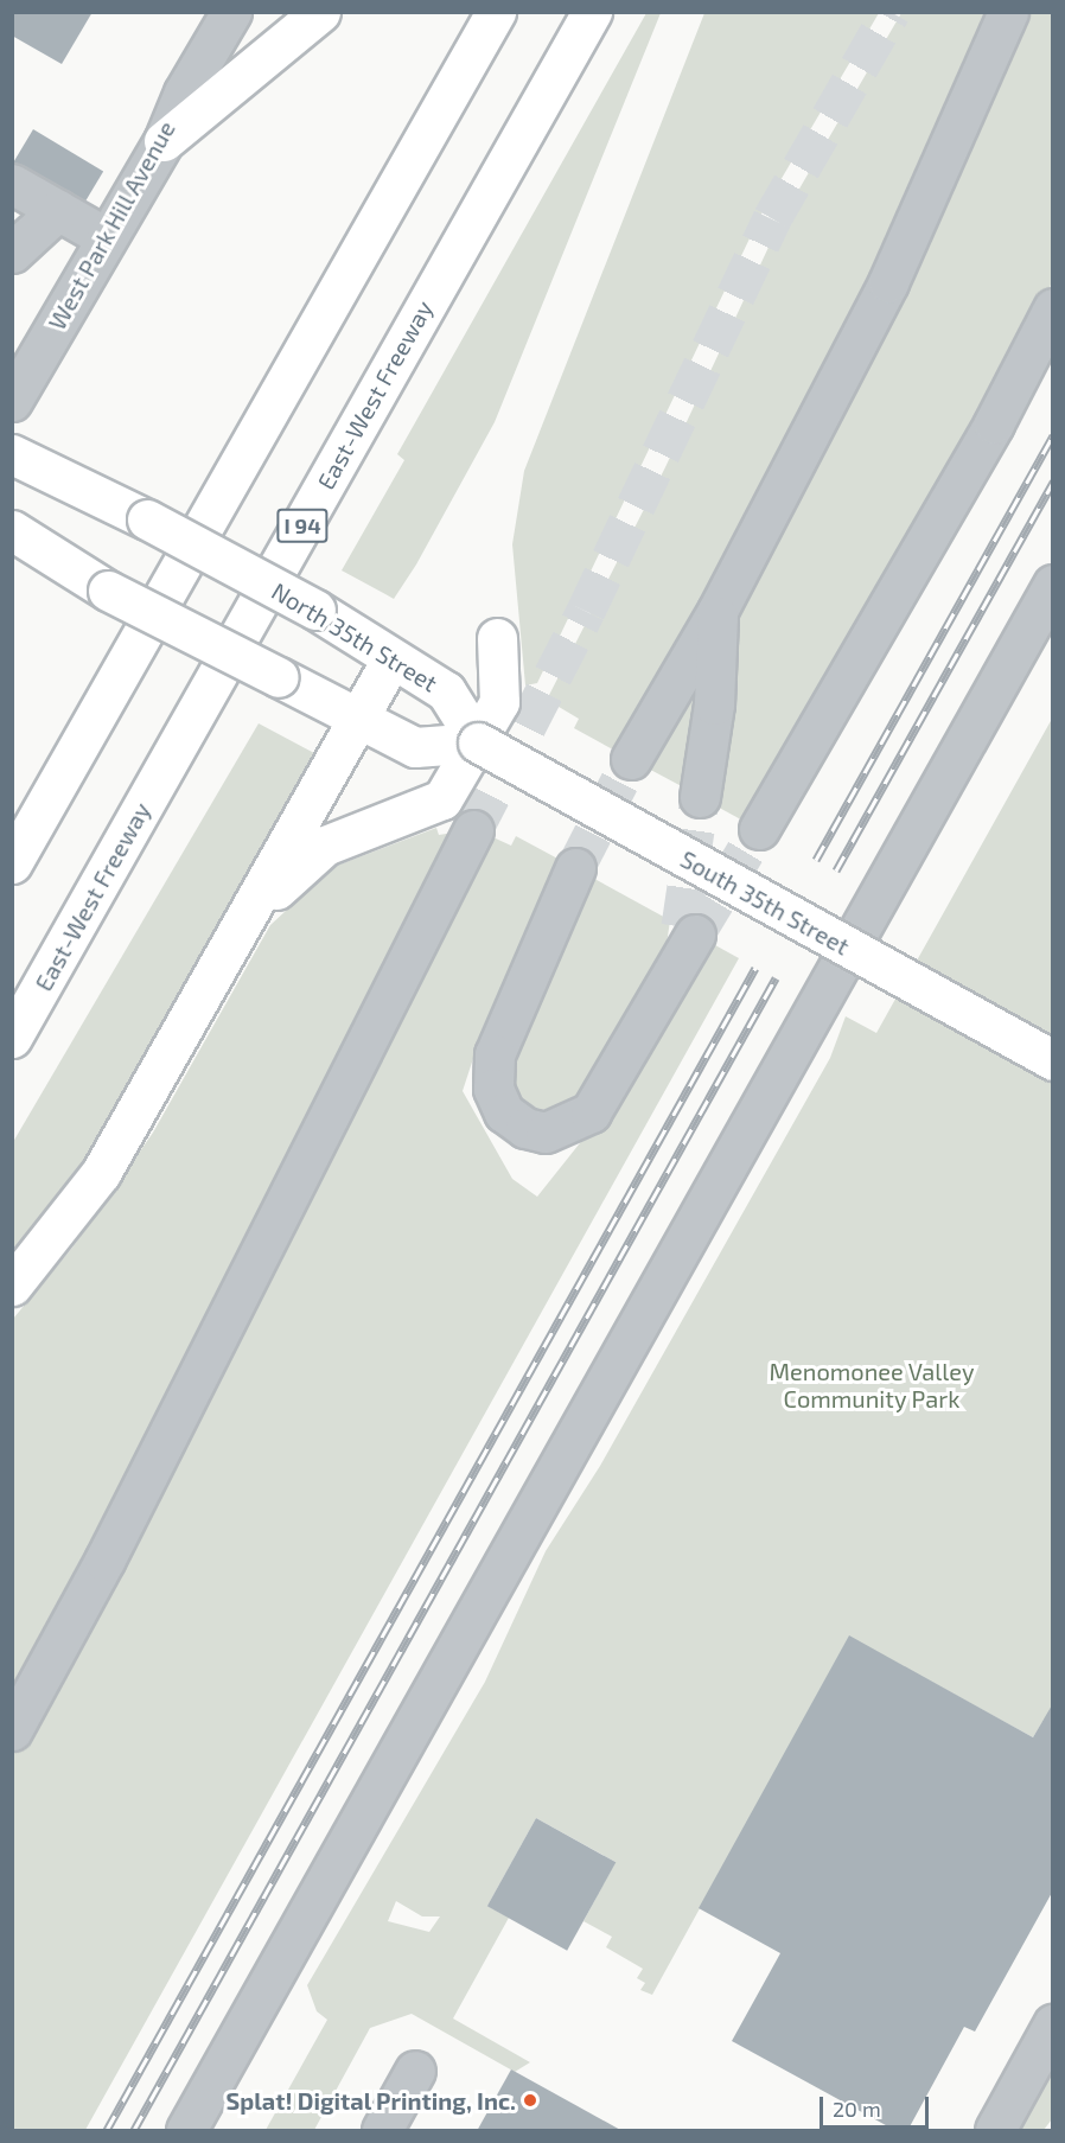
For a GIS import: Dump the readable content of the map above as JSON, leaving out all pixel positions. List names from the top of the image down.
{
  "streets": {
    "main road": [
      "East-West Freeway",
      "I 94",
      "North 35th Street",
      "South 35th Street"
    ],
    "street": ["West Park Hill Avenue"]
  },
  "crossings": [
    ["North 35th Street", "South 35th Street"]
  ],
  "parks": ["Menomonee Valley Community Park"],
  "places": ["Splat! Digital Printing, Inc."],
  "scale_bar": "20 m"
}
